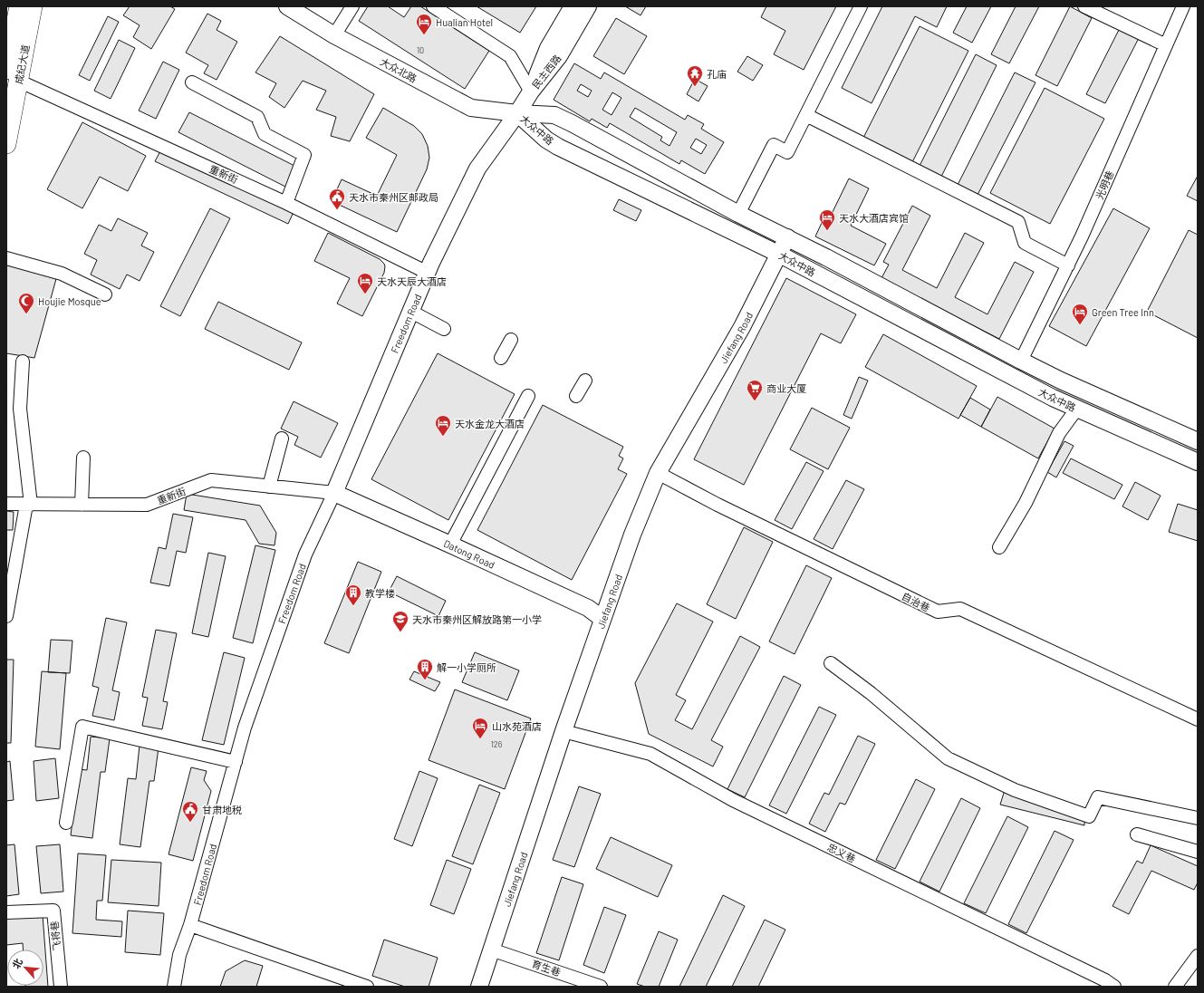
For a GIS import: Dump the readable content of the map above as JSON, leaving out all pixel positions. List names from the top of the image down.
{
  "streets": {
    "highway": ["成纪大道"],
    "main road": [
      "大众北路",
      "民主西路",
      "大众中路",
      "Freedom Road",
      "Jiefang Road",
      "Datong Road"
    ],
    "street": [
      "重新街",
      "光明巷",
      "自治巷",
      "忠义巷",
      "飞将巷",
      "育生巷"
    ]
  },
  "crossings": [
    ["成纪大道", "重新街"],
    ["大众北路", "大众中路"],
    ["大众北路", "Freedom Road"],
    ["民主西路", "Freedom Road"],
    ["大众中路", "光明巷"],
    ["大众中路", "Freedom Road"],
    ["大众中路", "Jiefang Road"],
    ["重新街", "Freedom Road"],
    ["重新街", "Datong Road"],
    ["Freedom Road", "Datong Road"],
    ["Jiefang Road", "Datong Road"],
    ["Jiefang Road", "自治巷"],
    ["Jiefang Road", "忠义巷"],
    ["Jiefang Road", "育生巷"]
  ],
  "places": {
    "hotel": [
      "Hualian Hotel",
      "天水大酒店宾馆",
      "天水天辰大酒店",
      "Green Tree Inn",
      "天水金龙大酒店",
      "山水苑酒店"
    ],
    "temple": ["孔庙"],
    "public building": ["天水市秦州区邮政局", "甘肃地税"],
    "mosque": ["Houjie Mosque"],
    "supermarket": ["商业大厦"],
    "building": ["教学楼", "解一小学厕所"],
    "school or university": ["天水市秦州区解放路第一小学"]
  },
  "house_numbers": ["10", "126"],
  "north": "top left"
}
